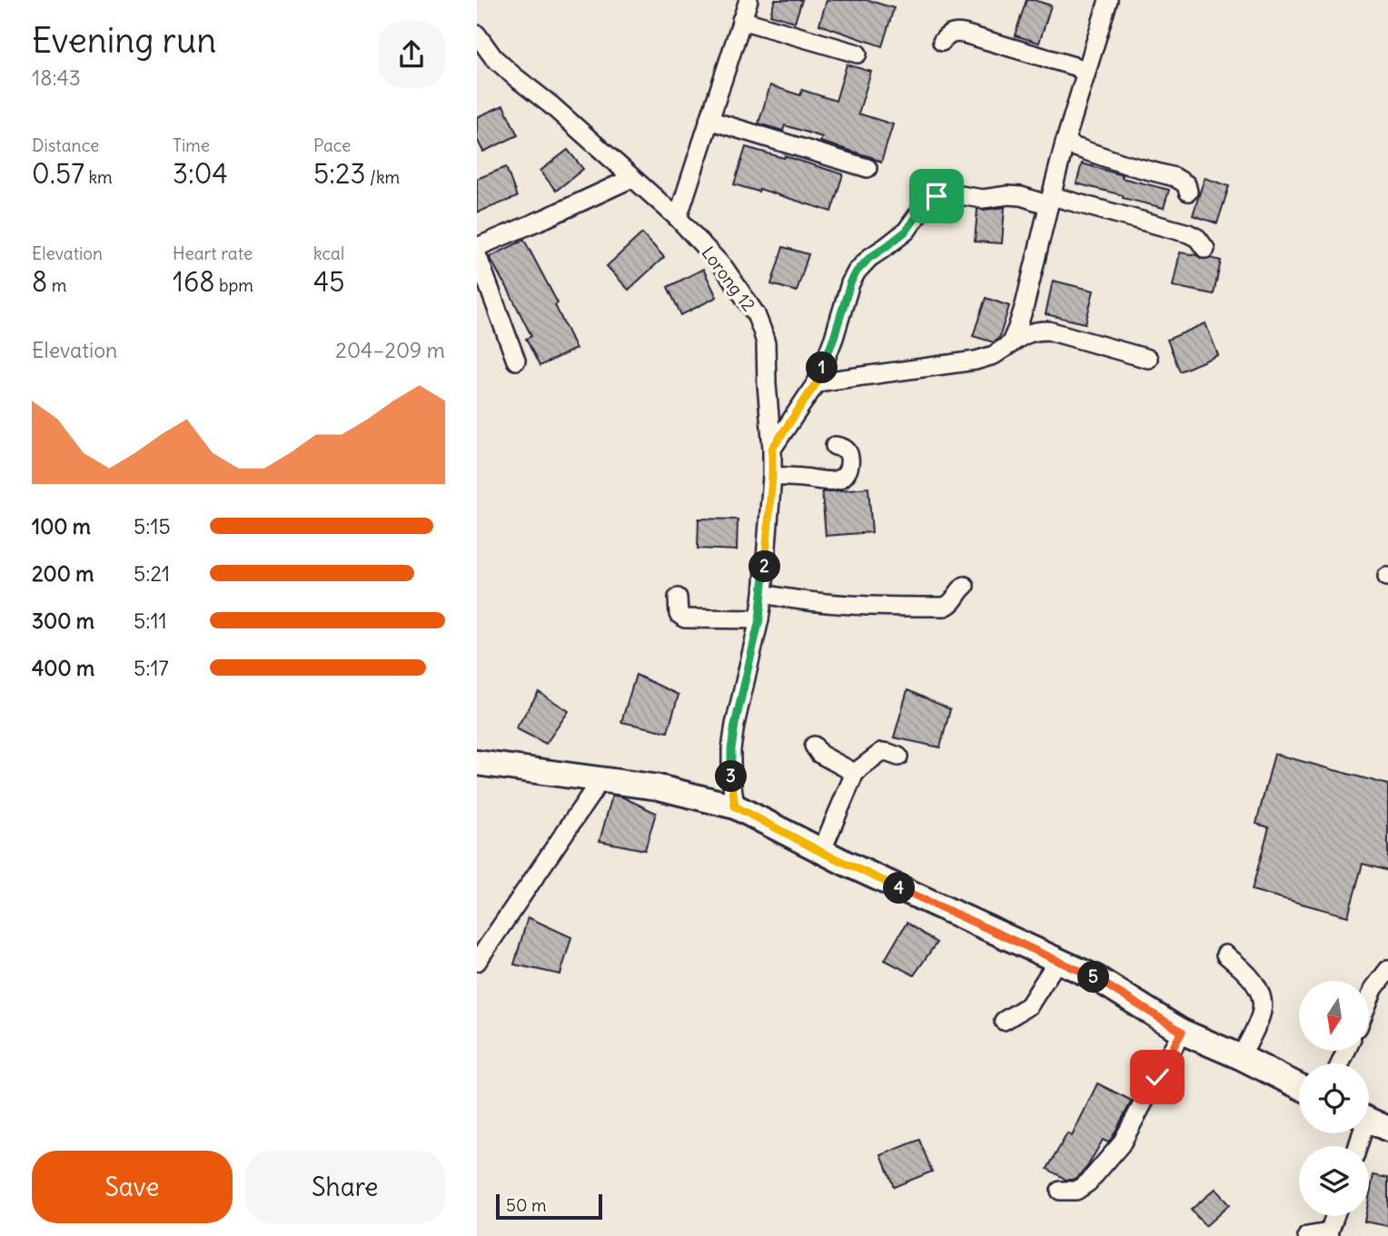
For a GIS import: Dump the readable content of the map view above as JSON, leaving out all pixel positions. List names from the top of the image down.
{
  "streets": {
    "street": ["Lorong 12"]
  },
  "scale_bar": "50 m",
  "north": "bottom",
  "page": {
    "heading": ["Evening run", "18:43"],
    "stats": [
      ["Distance", "0.57 km"],
      ["Time", "3:04"],
      ["Pace", "5:23 /km"],
      ["Elevation", "8 m"],
      ["Heart rate", "168 bpm"],
      ["kcal", "45"]
    ],
    "chart": ["Elevation", "204–209 m"],
    "pins": [
      "1",
      "2",
      "3",
      "4",
      "5"
    ],
    "list": [
      {
        "name": "100 m",
        "note": "5:15"
      },
      {
        "name": "200 m",
        "note": "5:21"
      },
      {
        "name": "300 m",
        "note": "5:11"
      },
      {
        "name": "400 m",
        "note": "5:17"
      }
    ],
    "buttons": ["Save", "Share"],
    "scale": "50 m"
  }
}
